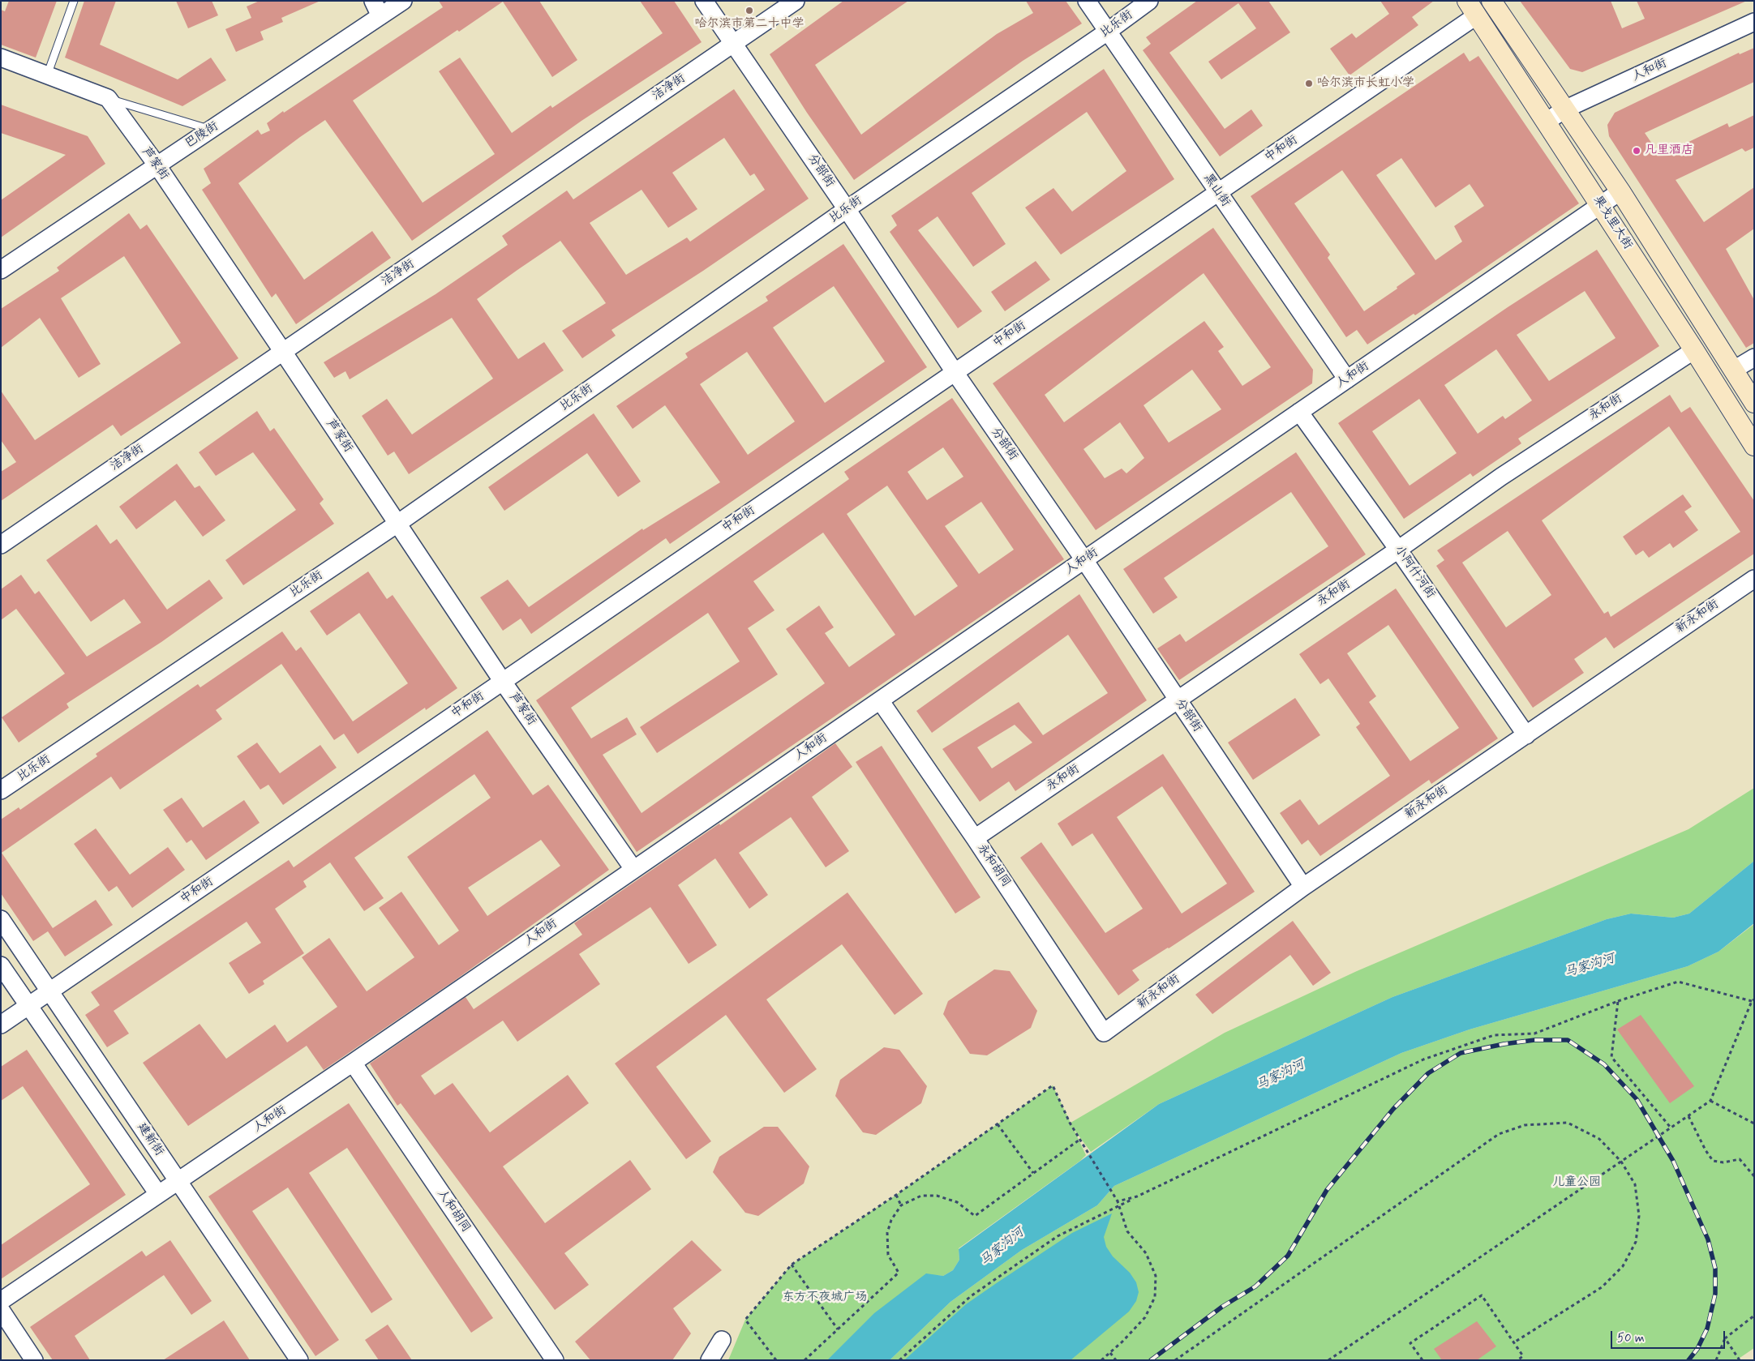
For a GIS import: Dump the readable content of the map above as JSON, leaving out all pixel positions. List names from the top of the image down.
{
  "streets": {
    "main road": ["果戈里大街"],
    "street": [
      "比乐街",
      "人和街",
      "洁净街",
      "巴陵街",
      "中和街",
      "芦家街",
      "分部街",
      "黑山街",
      "永和街",
      "小阿什河街",
      "新永和街",
      "永和胡同",
      "建新街",
      "人和胡同"
    ]
  },
  "crossings": [
    ["比乐街", "芦家街"],
    ["比乐街", "分部街"],
    ["比乐街", "黑山街"],
    ["人和街", "芦家街"],
    ["人和街", "分部街"],
    ["人和街", "黑山街"],
    ["人和街", "果戈里大街"],
    ["人和街", "小阿什河街"],
    ["人和街", "永和胡同"],
    ["人和街", "建新街"],
    ["人和街", "人和胡同"],
    ["洁净街", "芦家街"],
    ["洁净街", "分部街"],
    ["巴陵街", "芦家街"],
    ["中和街", "芦家街"],
    ["中和街", "分部街"],
    ["中和街", "黑山街"],
    ["中和街", "果戈里大街"],
    ["中和街", "建新街"],
    ["分部街", "永和街"],
    ["分部街", "新永和街"],
    ["果戈里大街", "永和街"],
    ["永和街", "小阿什河街"],
    ["永和街", "永和胡同"],
    ["小阿什河街", "新永和街"],
    ["新永和街", "永和胡同"]
  ],
  "water": ["马家沟河"],
  "parks": ["儿童公园", "东方不夜城广场"],
  "places": ["哈尔滨市第二十中学", "哈尔滨市长虹小学", "凡里酒店"],
  "scale_bar": "50 m"
}
